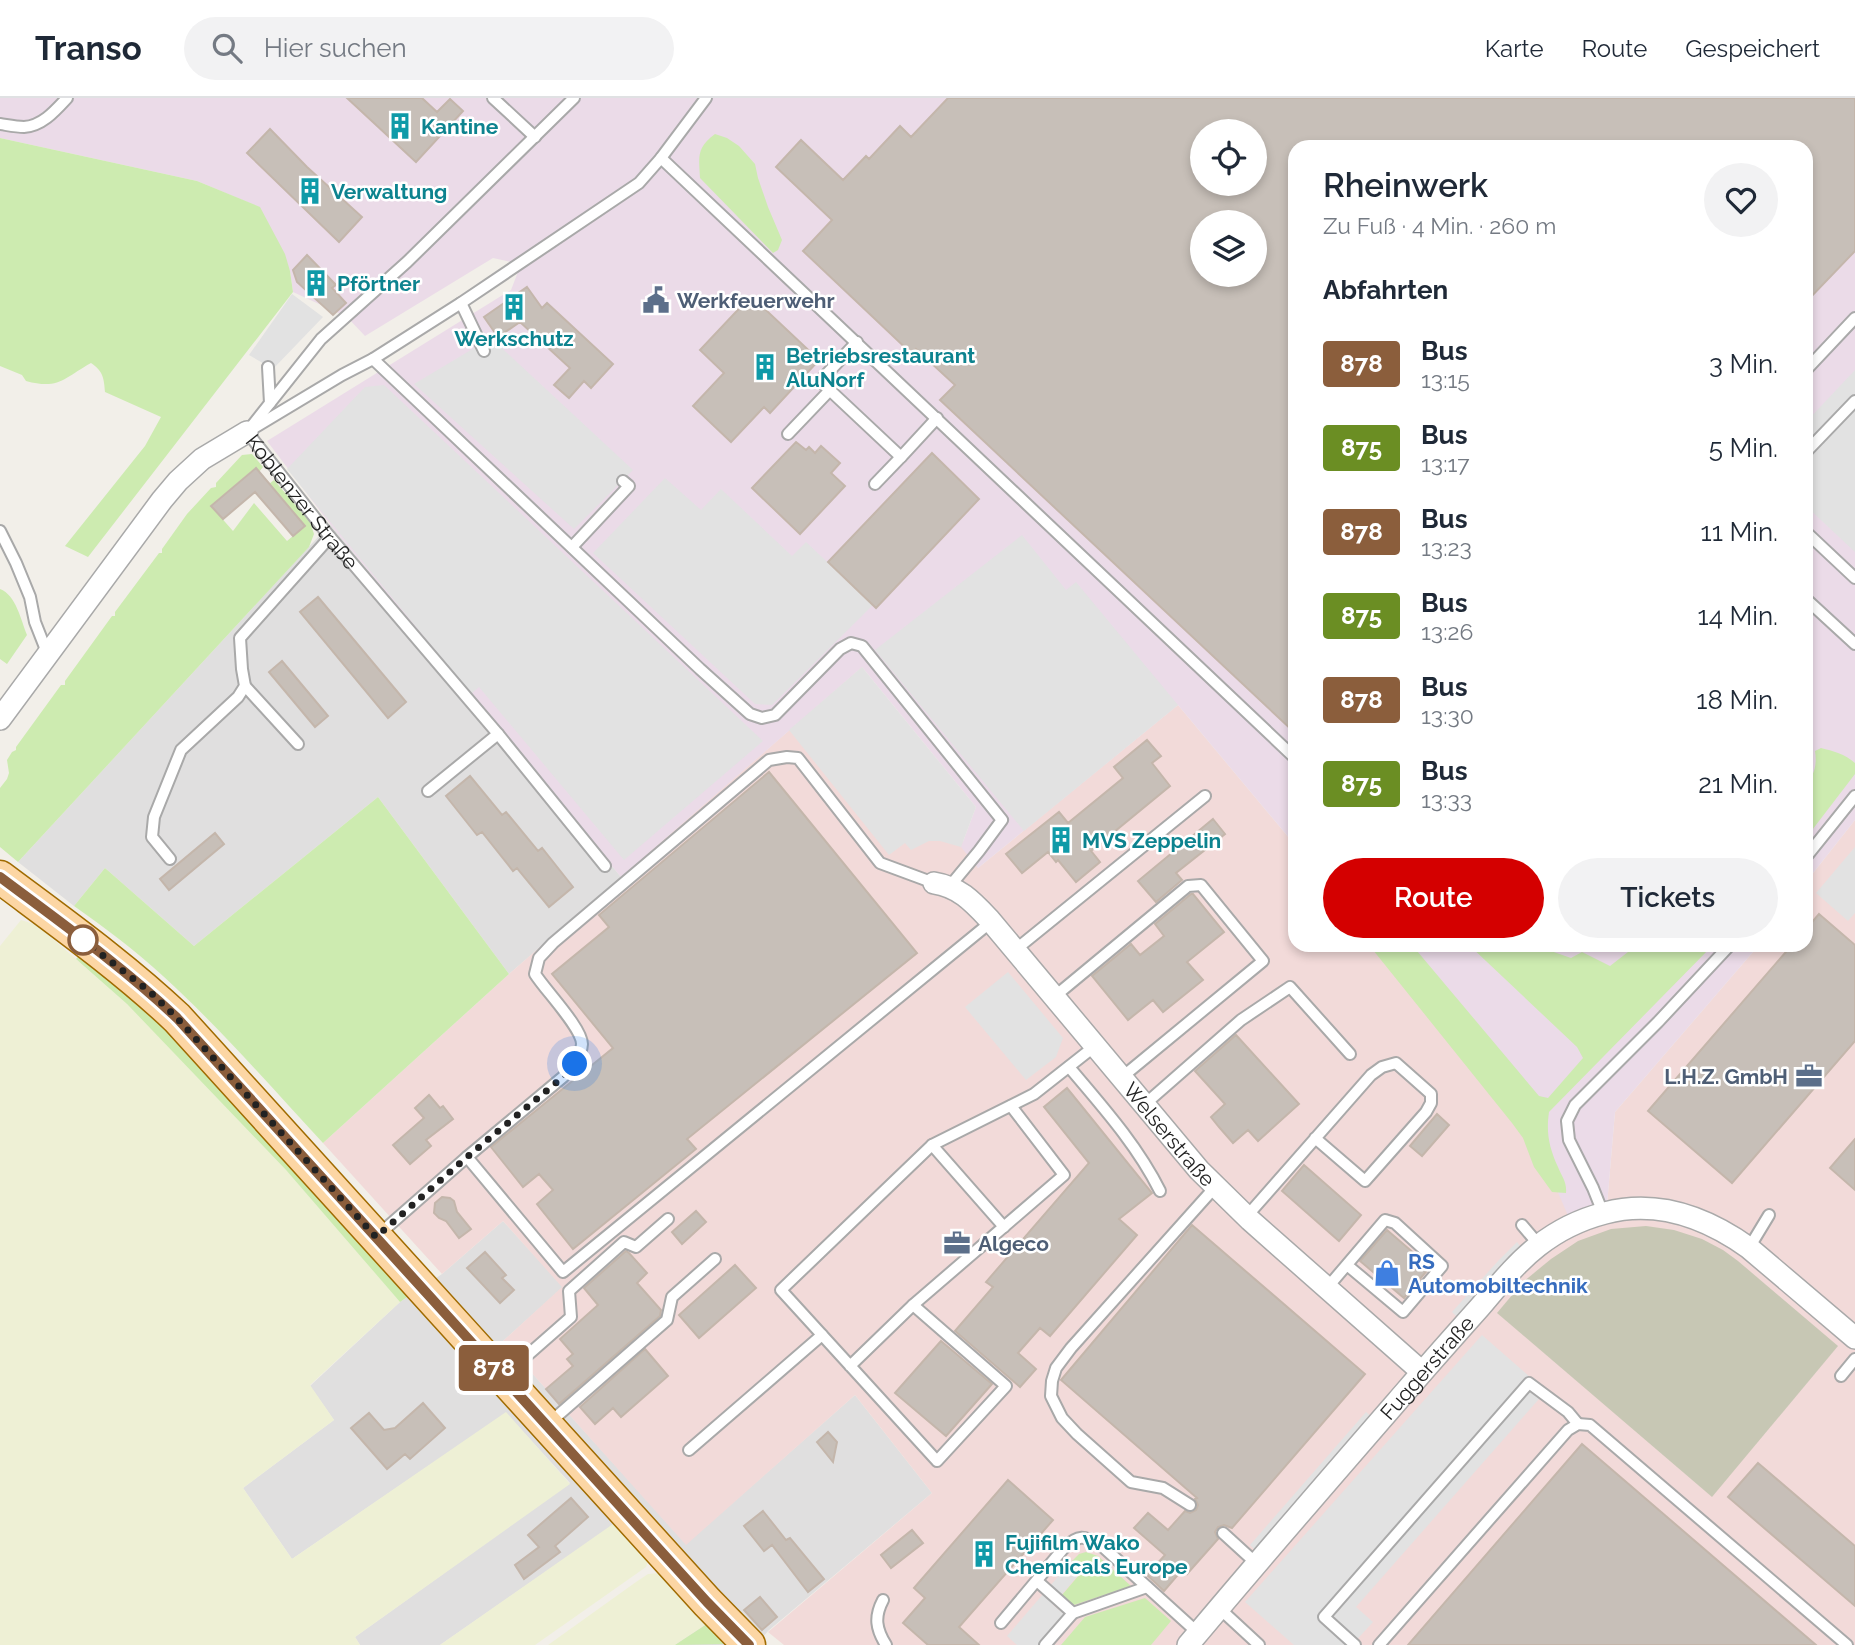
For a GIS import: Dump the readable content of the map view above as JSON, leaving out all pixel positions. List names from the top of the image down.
{
  "streets": {
    "street": ["Koblenzer Straße", "Welserstraße", "Fuggerstraße"]
  },
  "crossings": [
    ["Welserstraße", "Fuggerstraße"]
  ],
  "places": {
    "building": [
      "Kantine",
      "Verwaltung",
      "Pförtner",
      "Werkschutz",
      "Betriebsrestaurant AluNorf",
      "MVS Zeppelin",
      "Fujifilm Wako Chemicals Europe"
    ],
    "public building": ["Werkfeuerwehr"],
    "office": ["L.H.Z. GmbH", "Algeco"],
    "shop": ["RS Automobiltechnik"]
  },
  "lines": ["bus line 878"],
  "page": {
    "header": "Transo",
    "search": "Hier suchen",
    "nav": ["Karte", "Route", "Gespeichert"],
    "on_map": "878",
    "heading": [
      ["Rheinwerk", "Zu Fuß · 4 Min. · 260 m"],
      "Abfahrten"
    ],
    "list": [
      {
        "mark": "878",
        "name": "Bus",
        "note": "13:15",
        "value": "3 Min."
      },
      {
        "mark": "875",
        "name": "Bus",
        "note": "13:17",
        "value": "5 Min."
      },
      {
        "mark": "878",
        "name": "Bus",
        "note": "13:23",
        "value": "11 Min."
      },
      {
        "mark": "875",
        "name": "Bus",
        "note": "13:26",
        "value": "14 Min."
      },
      {
        "mark": "878",
        "name": "Bus",
        "note": "13:30",
        "value": "18 Min."
      },
      {
        "mark": "875",
        "name": "Bus",
        "note": "13:33",
        "value": "21 Min."
      }
    ],
    "buttons": ["Route", "Tickets"]
  }
}
